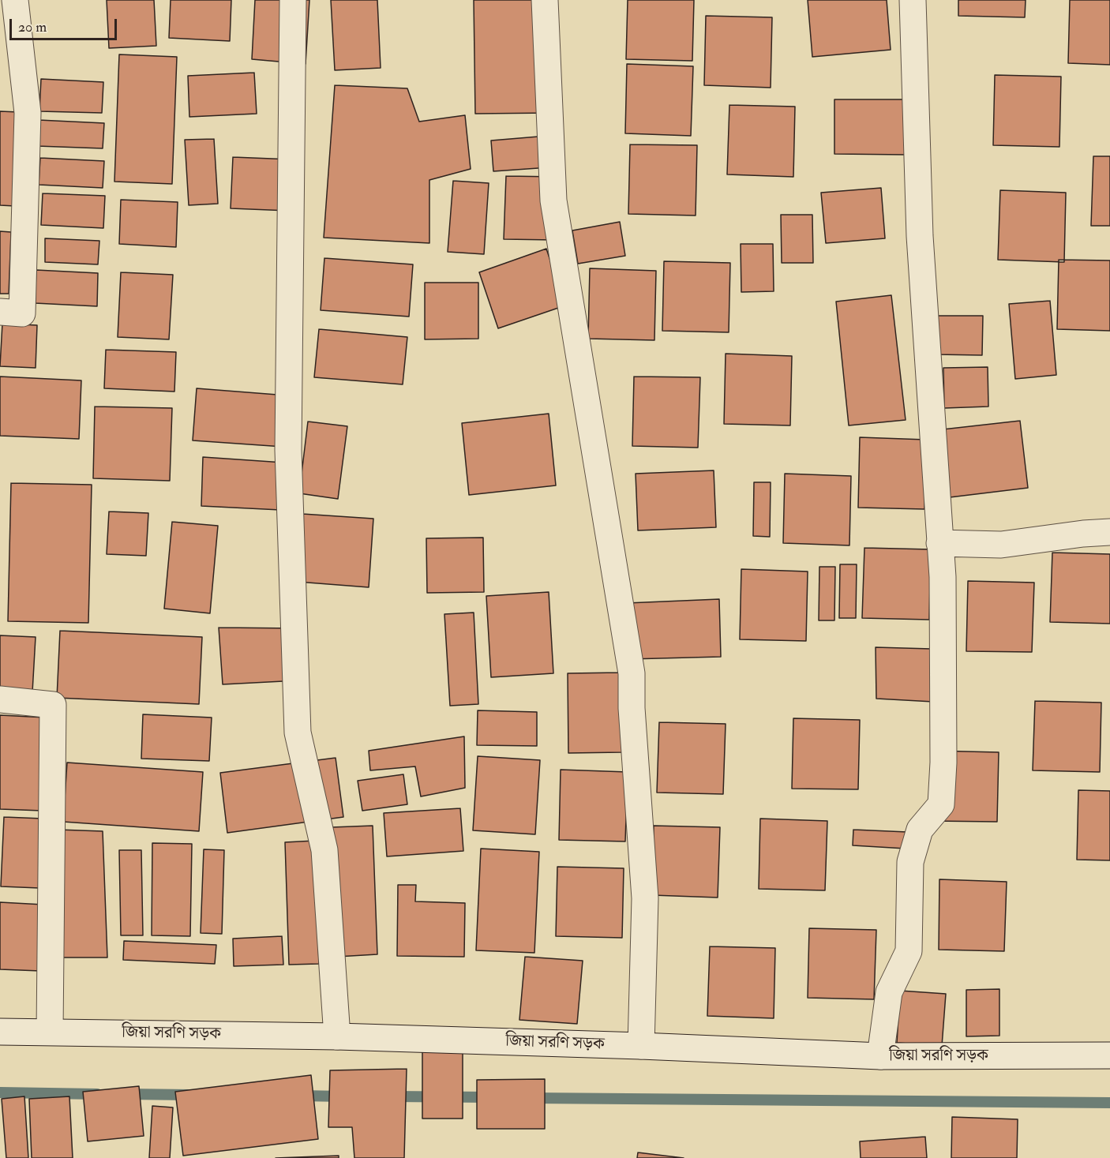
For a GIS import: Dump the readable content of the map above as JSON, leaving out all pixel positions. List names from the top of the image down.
{
  "streets": {
    "street": ["জিয়া সরণি সড়ক"]
  },
  "scale_bar": "20 m"
}
